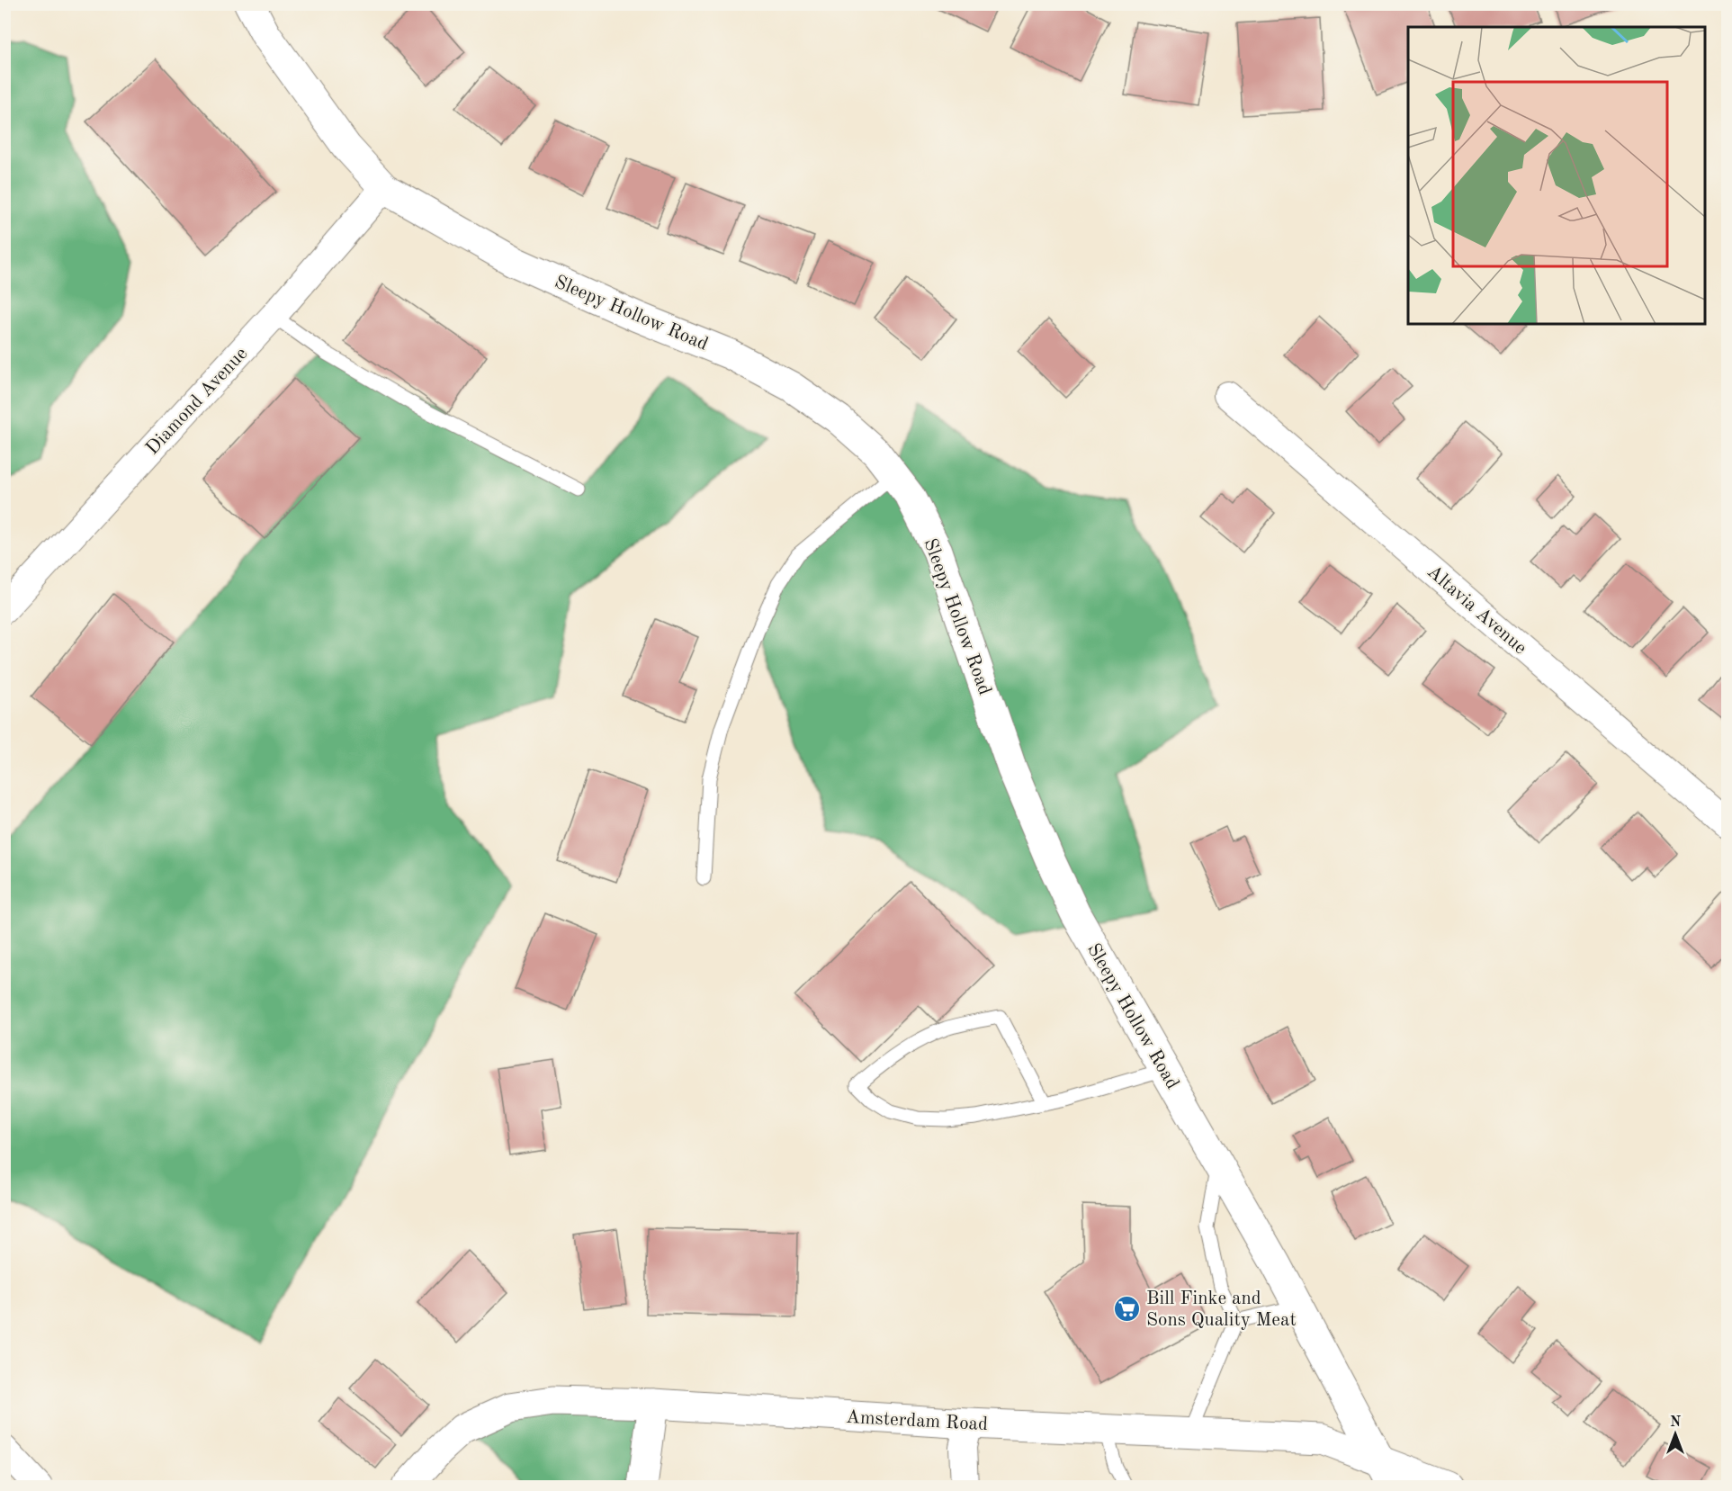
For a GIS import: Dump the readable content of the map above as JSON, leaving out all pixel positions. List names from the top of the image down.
{
  "streets": {
    "main road": ["Sleepy Hollow Road", "Amsterdam Road"],
    "street": ["Diamond Avenue", "Altavia Avenue"]
  },
  "crossings": [
    ["Sleepy Hollow Road", "Diamond Avenue"],
    ["Sleepy Hollow Road", "Amsterdam Road"]
  ],
  "places": {
    "supermarket": ["Bill Finke and Sons Quality Meat"]
  },
  "north": "top"
}
